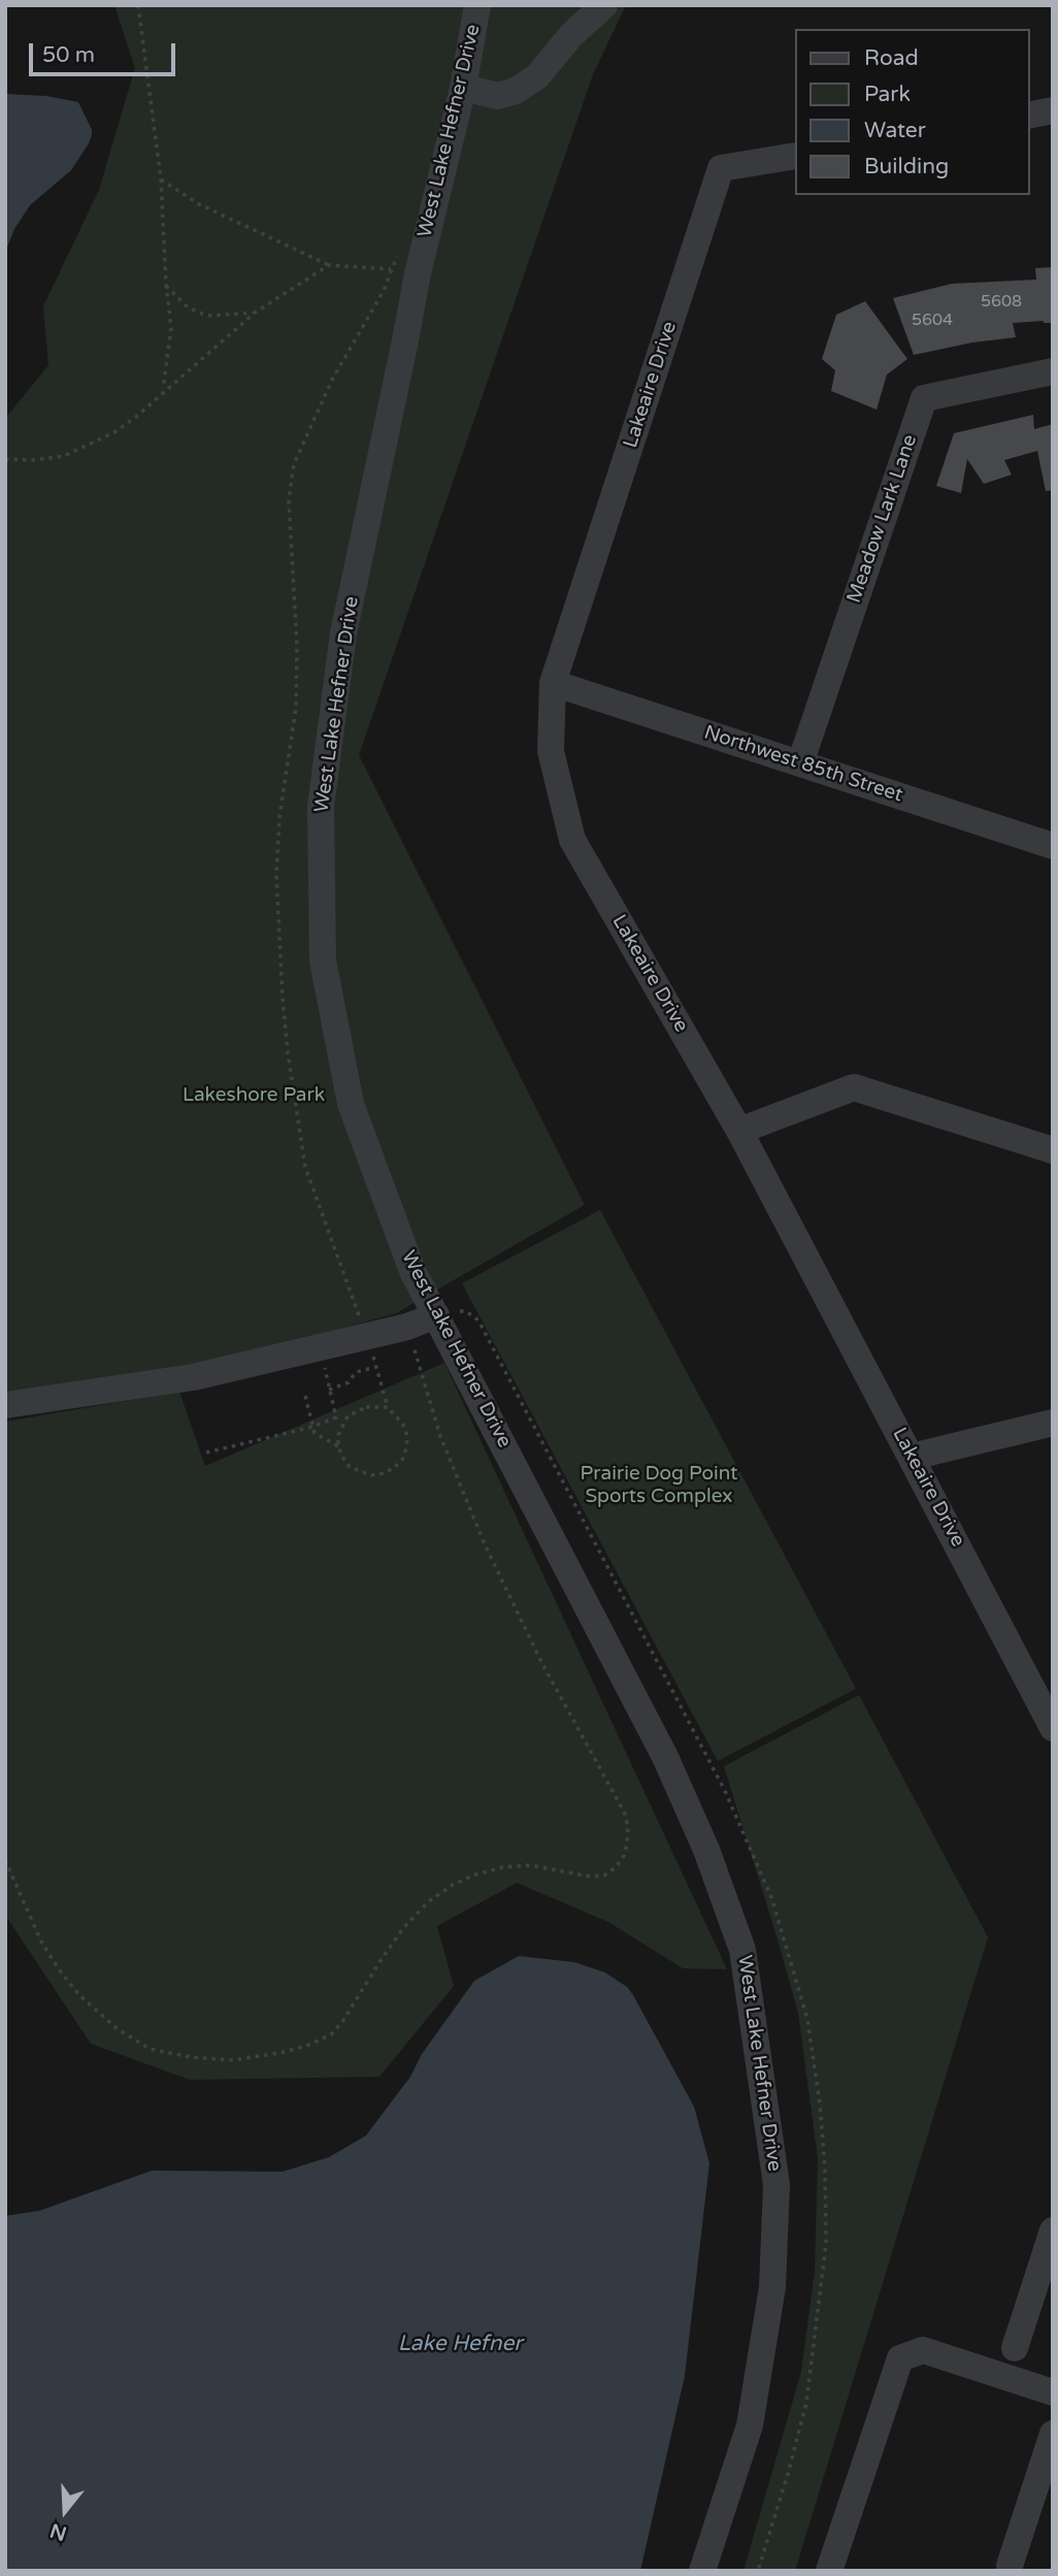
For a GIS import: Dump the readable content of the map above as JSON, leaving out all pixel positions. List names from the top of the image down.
{
  "streets": {
    "street": [
      "West Lake Hefner Drive",
      "Lakeaire Drive",
      "Meadow Lark Lane",
      "Northwest 85th Street"
    ]
  },
  "crossings": [
    ["Lakeaire Drive", "Northwest 85th Street"],
    ["Meadow Lark Lane", "Northwest 85th Street"]
  ],
  "water": ["Lake Hefner"],
  "parks": ["Lakeshore Park", "Prairie Dog Point Sports Complex"],
  "house_numbers": ["5608", "5604"],
  "legend": [
    "Road",
    "Park",
    "Water",
    "Building"
  ],
  "scale_bar": "50 m",
  "north": "bottom"
}
